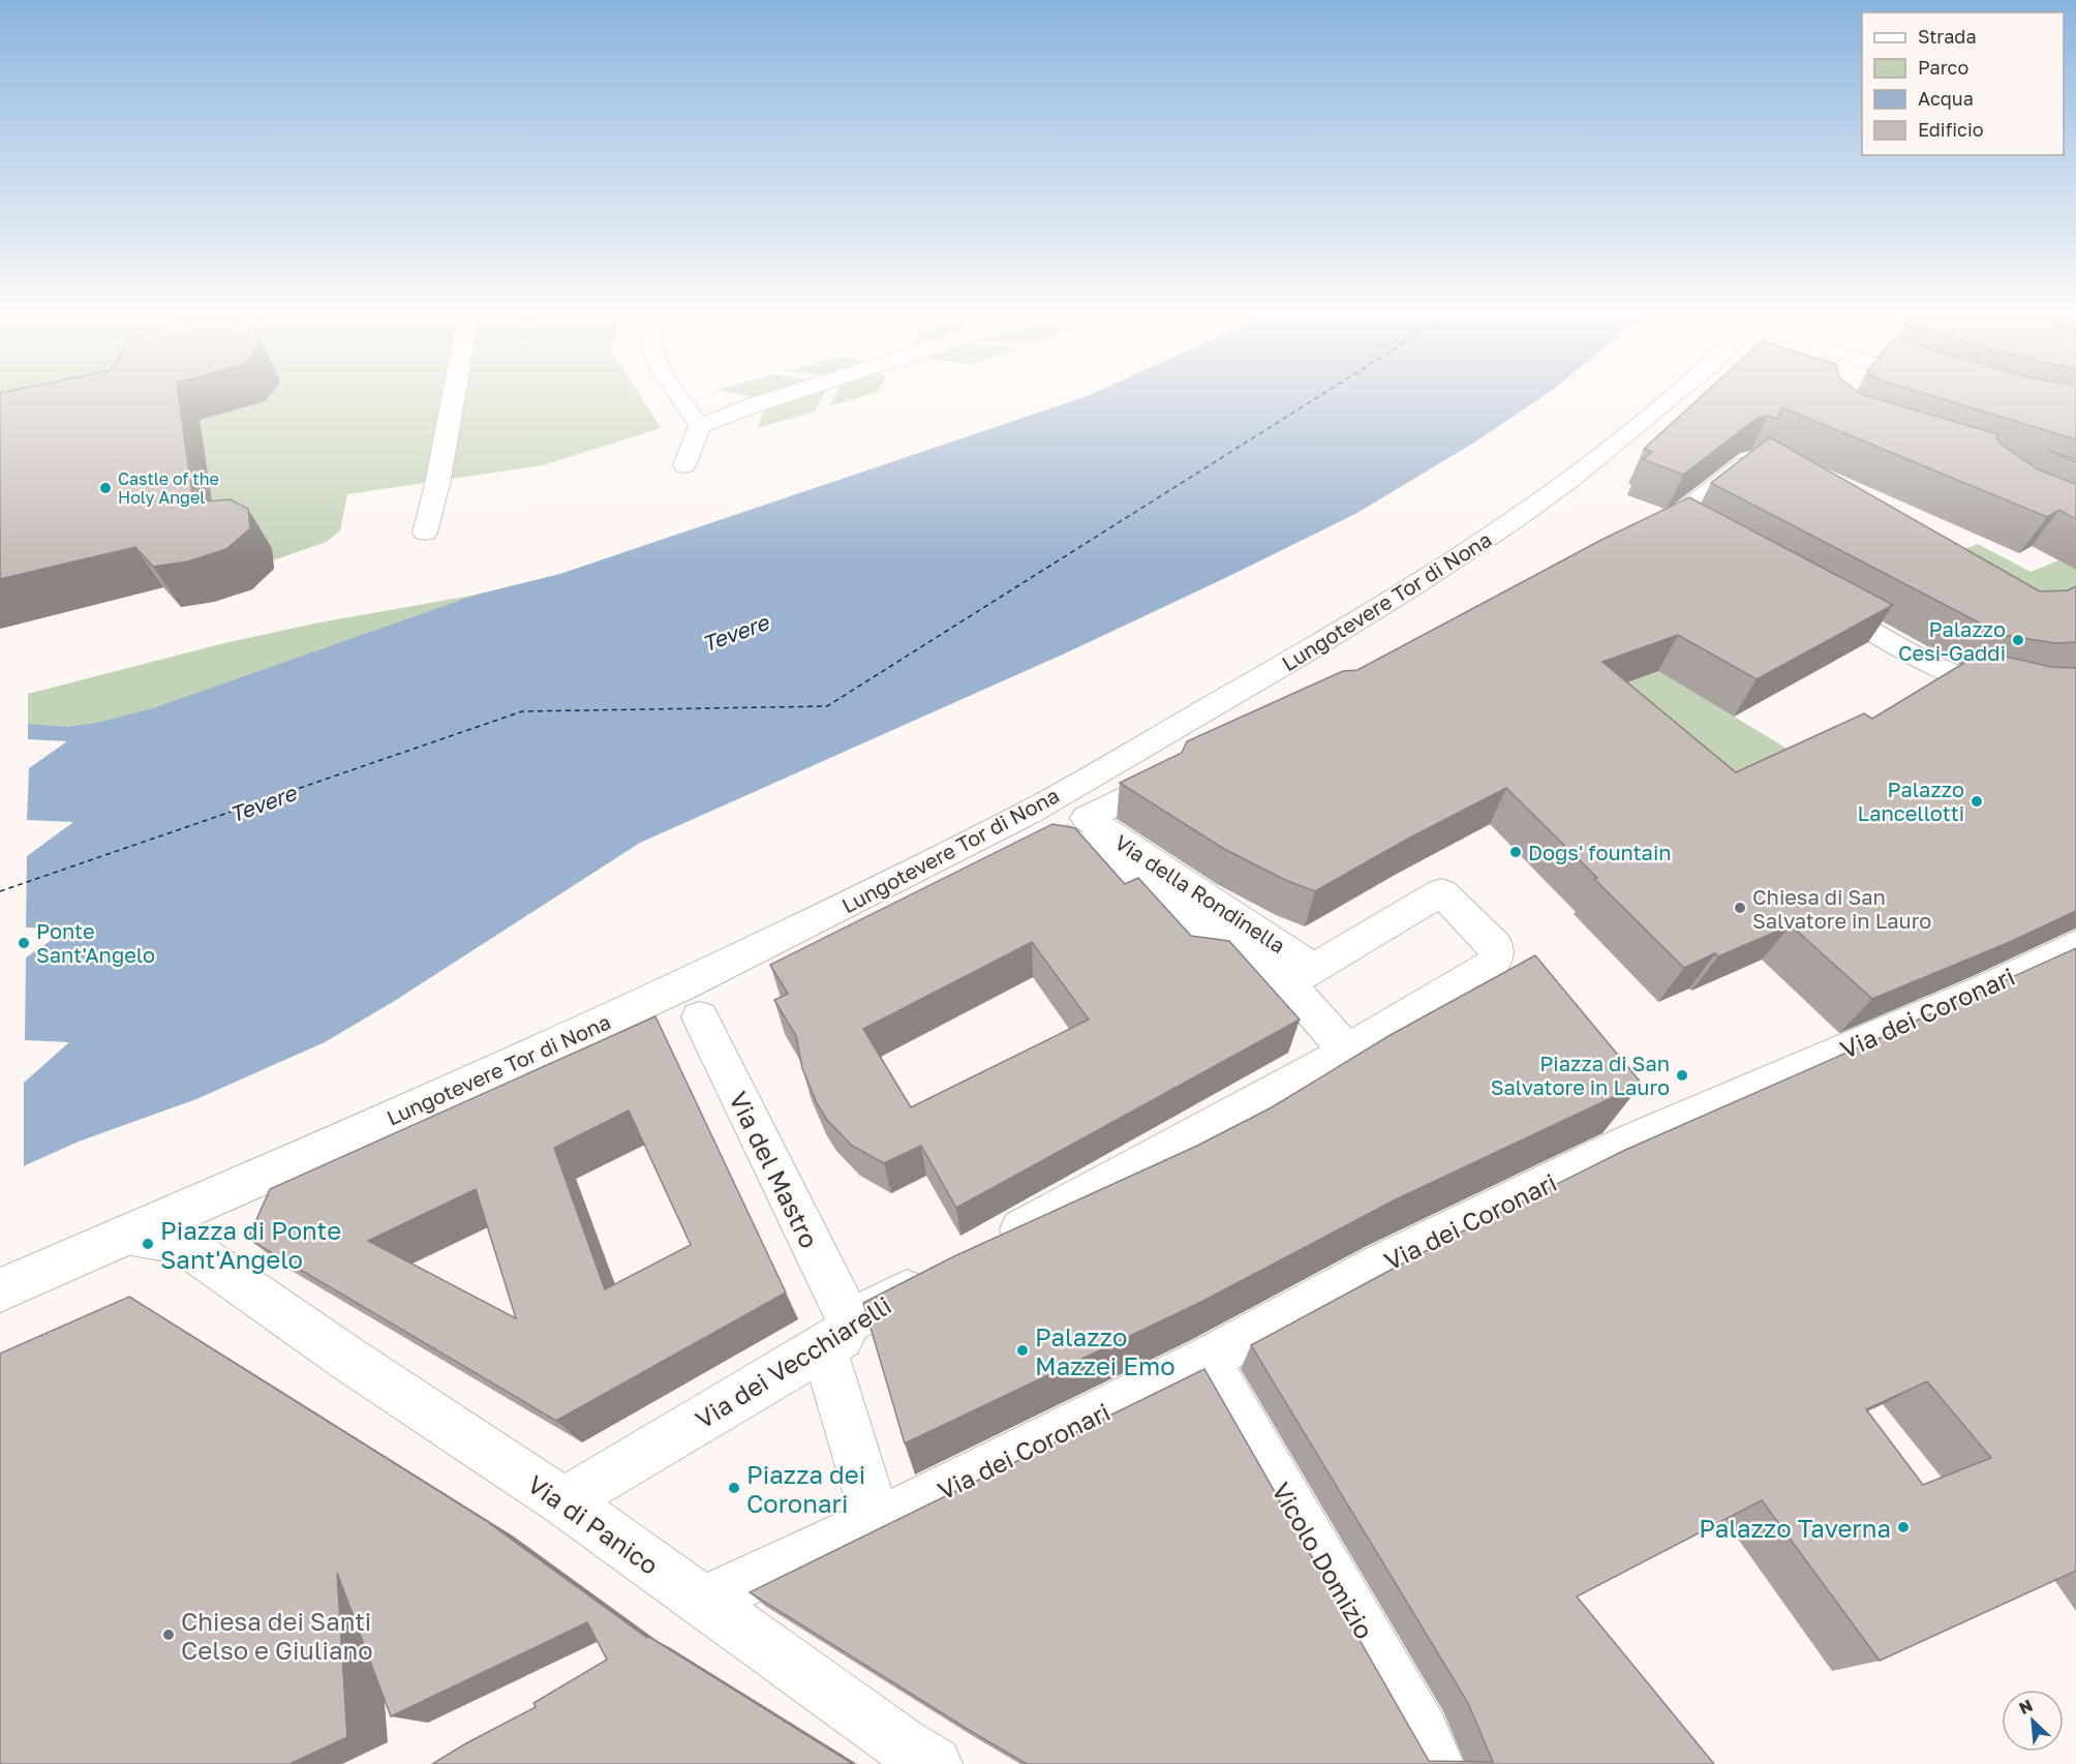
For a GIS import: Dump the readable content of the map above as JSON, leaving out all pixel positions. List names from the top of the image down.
{
  "streets": {
    "street": [
      "Lungotevere Tor di Nona",
      "Via della Rondinella",
      "Via dei Coronari",
      "Via del Mastro",
      "Via dei Vecchiarelli",
      "Via di Panico",
      "Vicolo Domizio"
    ]
  },
  "crossings": [
    ["Lungotevere Tor di Nona", "Via di Panico"],
    ["Via dei Coronari", "Vicolo Domizio"],
    ["Via del Mastro", "Via dei Vecchiarelli"],
    ["Via dei Vecchiarelli", "Via di Panico"]
  ],
  "water": ["Tevere"],
  "places": [
    "Castle of the Holy Angel",
    "Palazzo Cesi-Gaddi",
    "Palazzo Lancellotti",
    "Dogs' fountain",
    "Chiesa di San Salvatore in Lauro",
    "Ponte Sant'Angelo",
    "Piazza di San Salvatore in Lauro",
    "Piazza di Ponte Sant'Angelo",
    "Palazzo Mazzei Emo",
    "Piazza dei Coronari",
    "Palazzo Taverna",
    "Chiesa dei Santi Celso e Giuliano"
  ],
  "legend": [
    "Strada",
    "Parco",
    "Acqua",
    "Edificio"
  ],
  "north": "top left"
}
